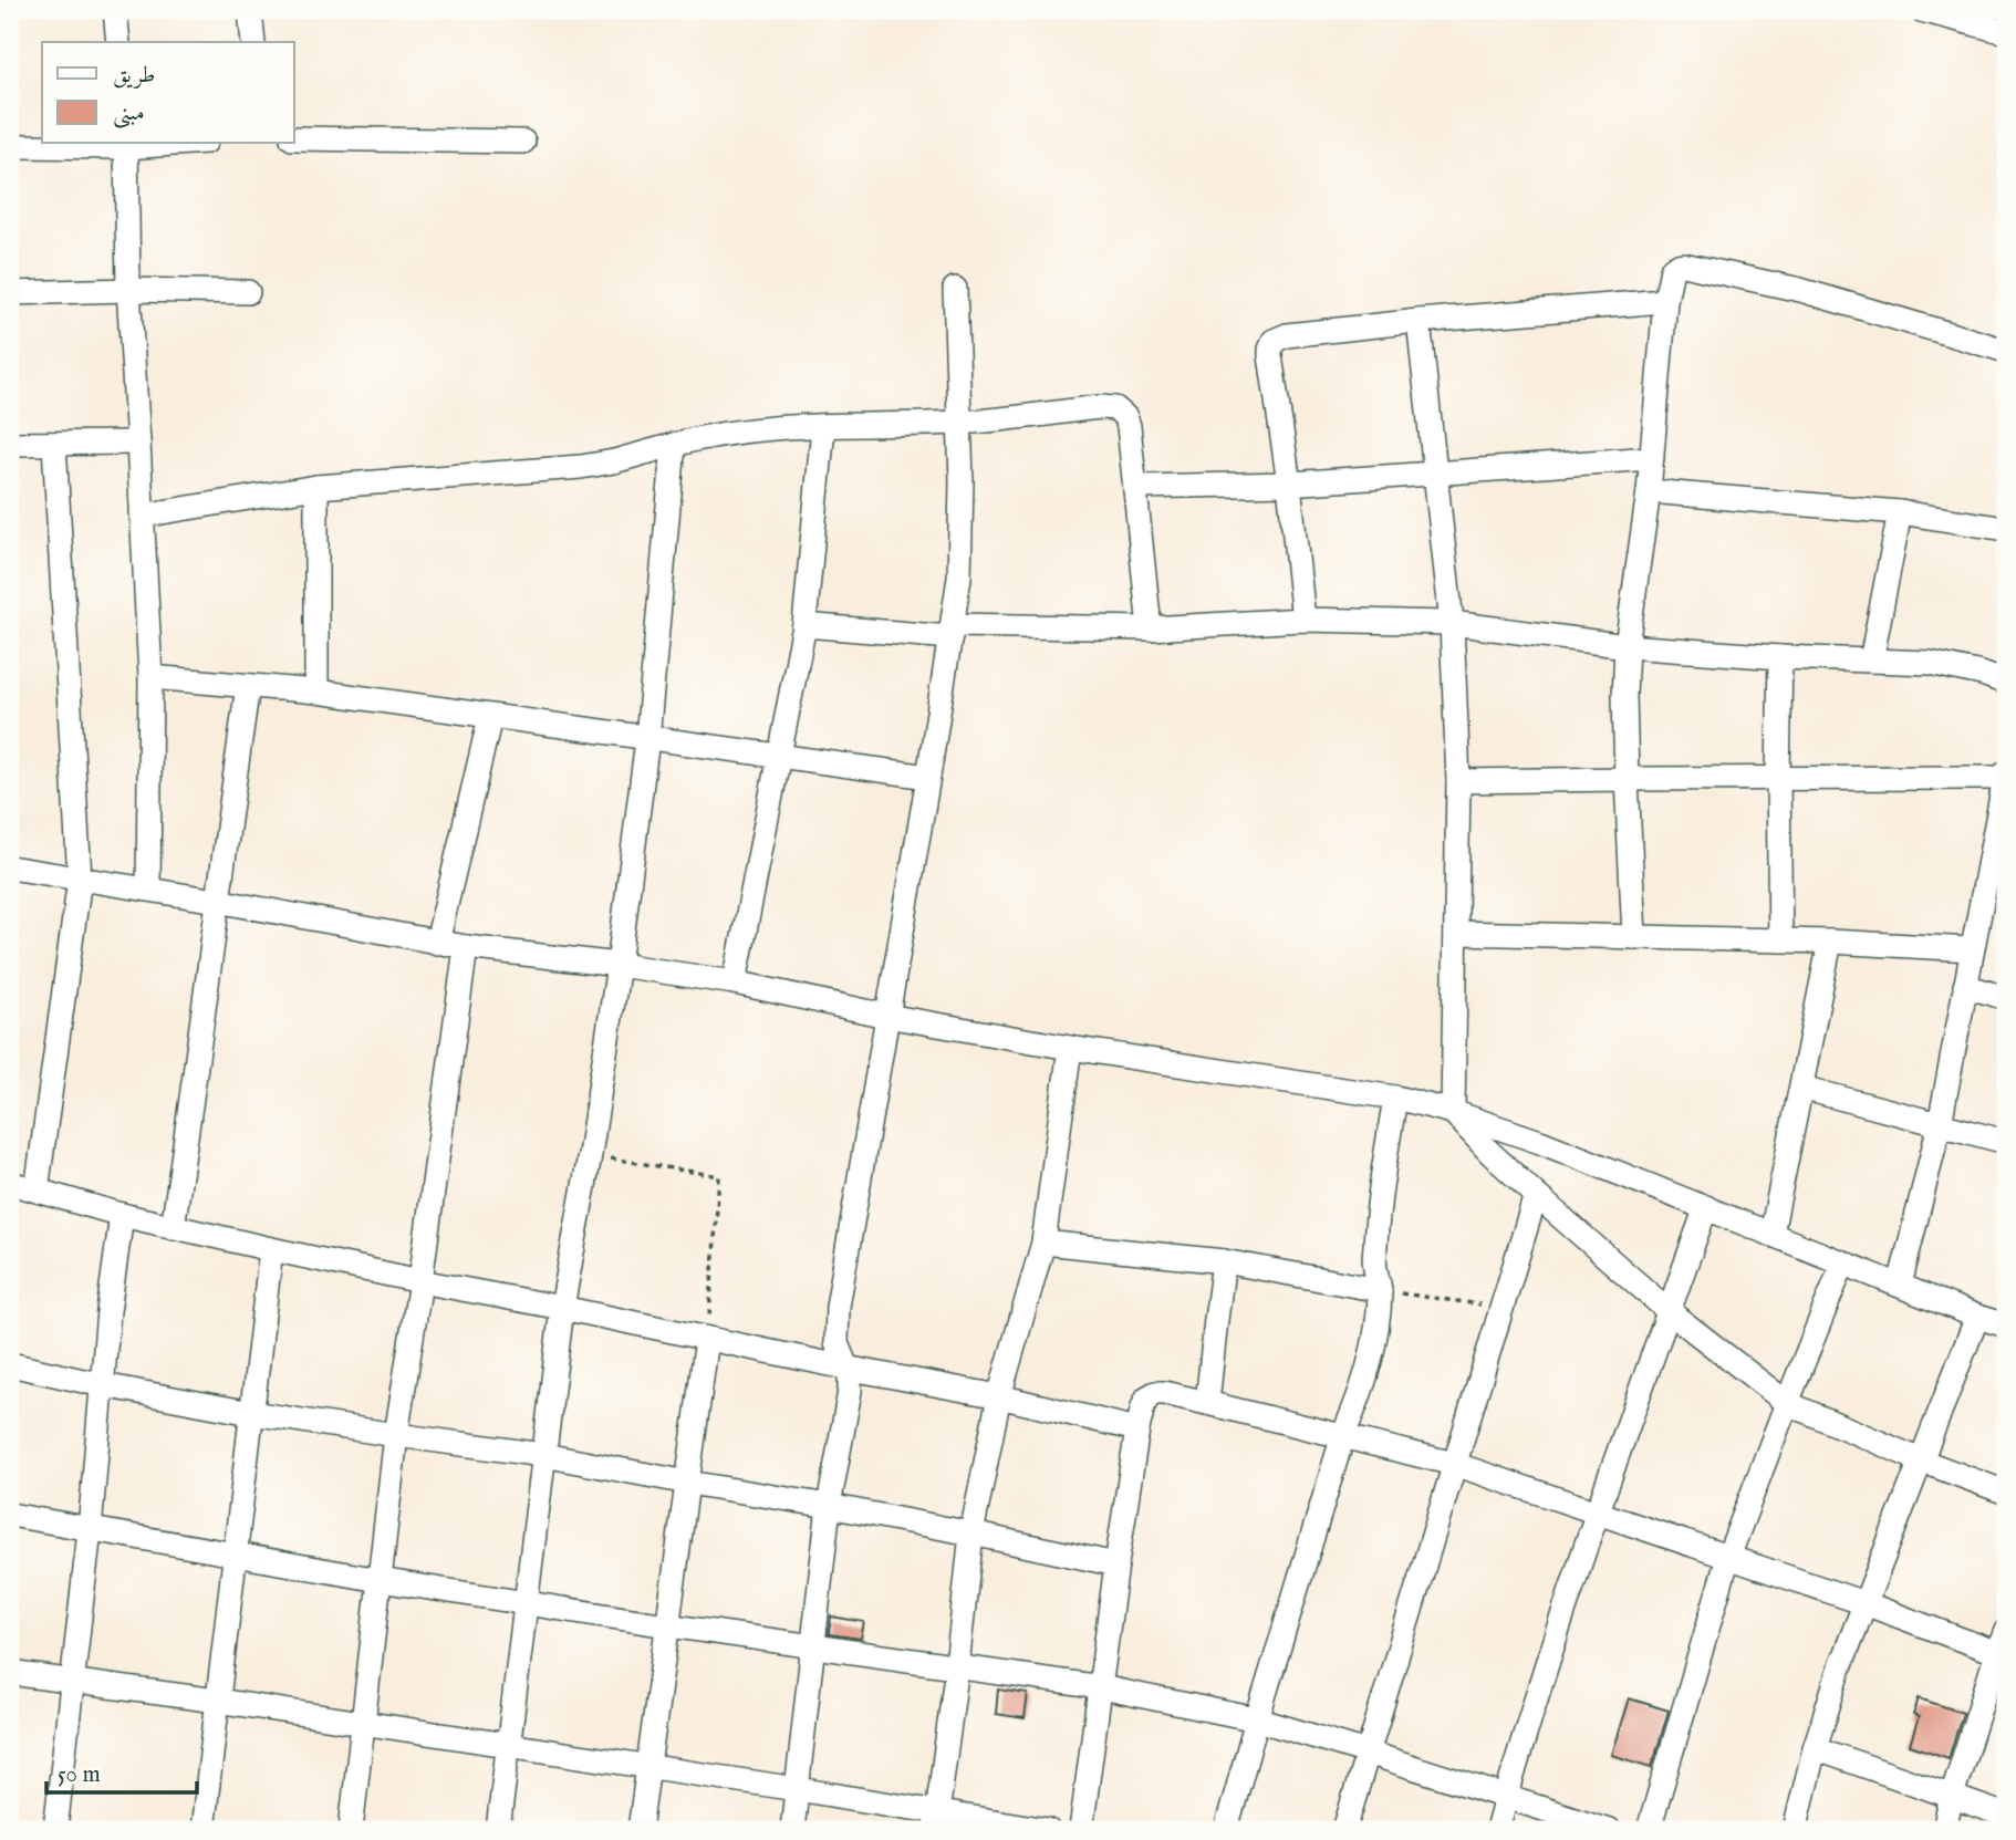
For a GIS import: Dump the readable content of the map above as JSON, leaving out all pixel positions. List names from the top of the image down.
{
  "legend": ["طريق", "مبنى"],
  "scale_bar": "50 m"
}
